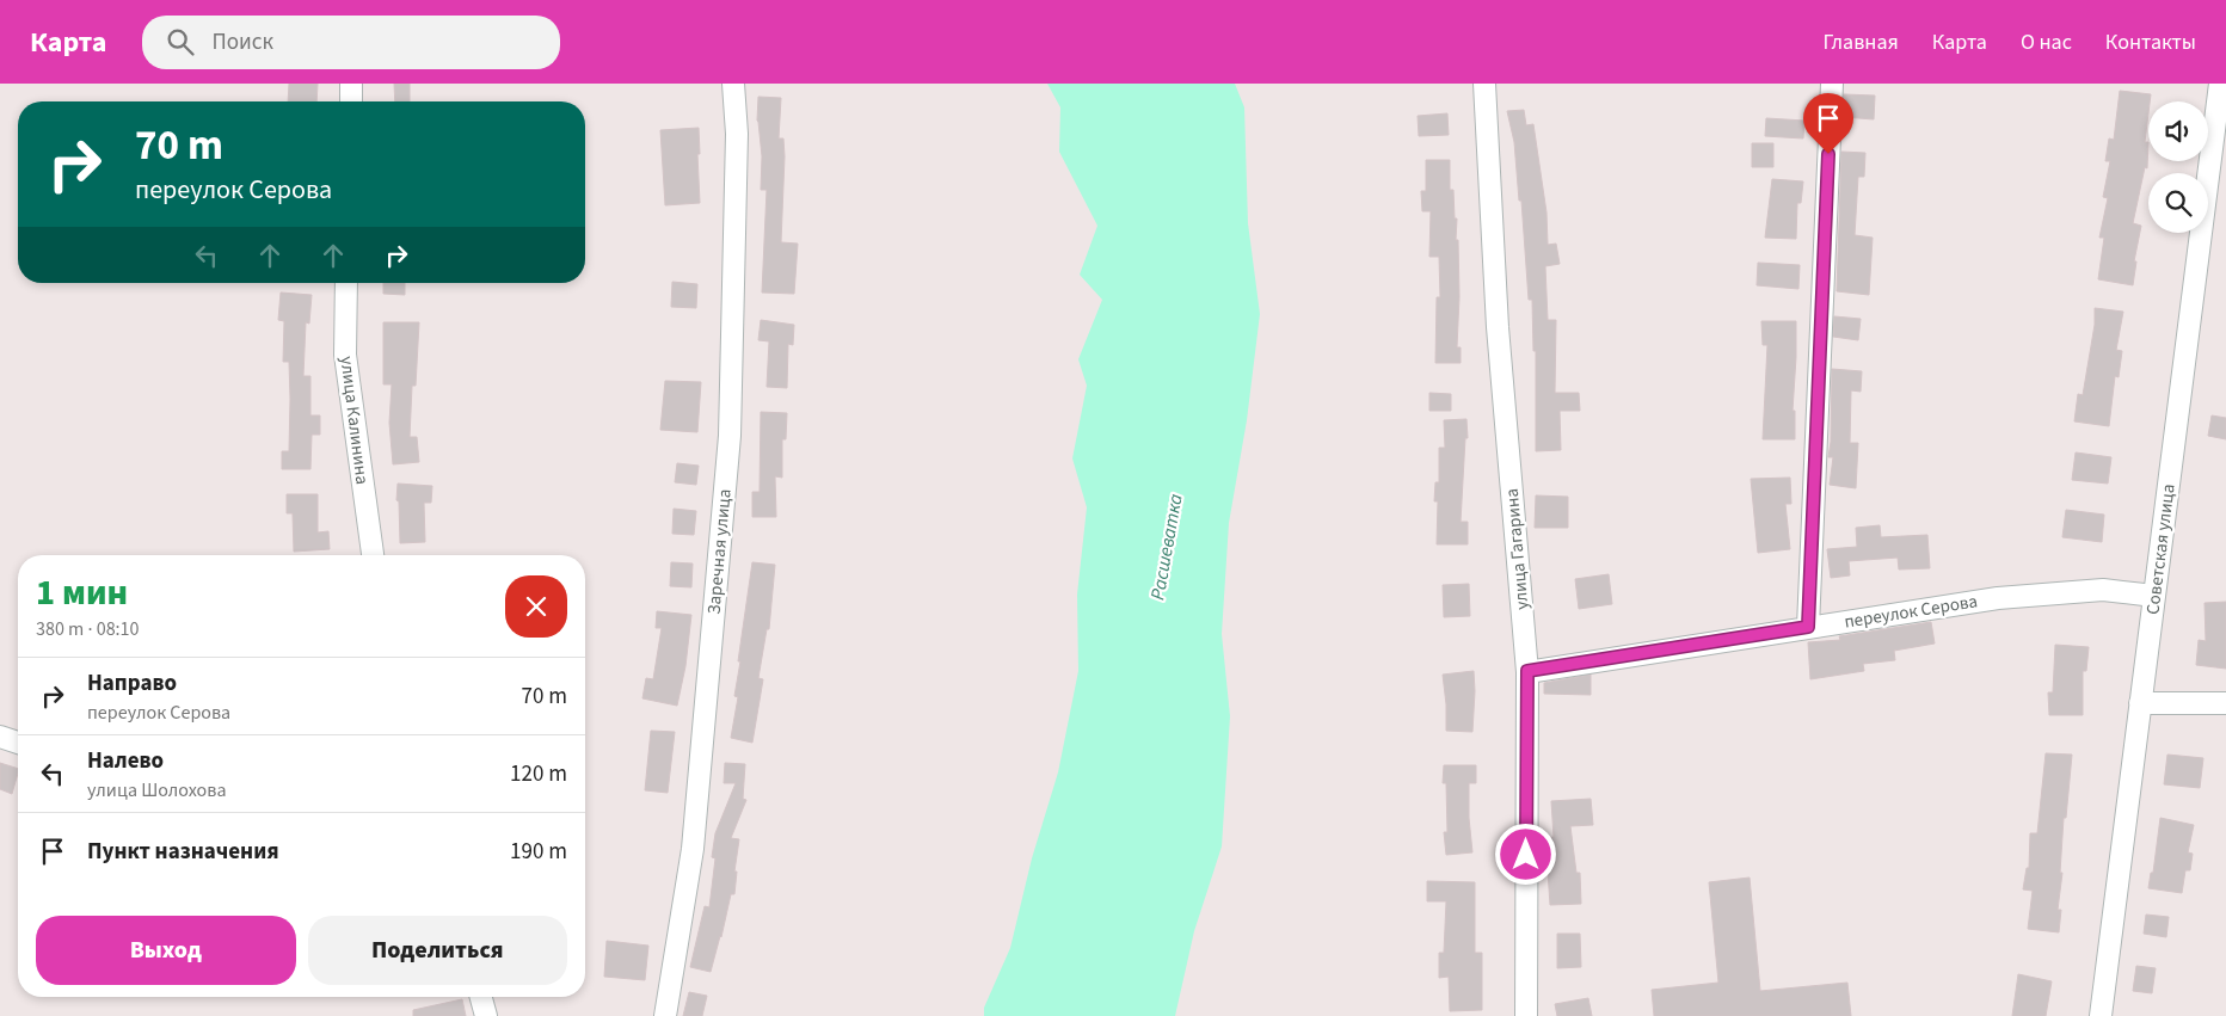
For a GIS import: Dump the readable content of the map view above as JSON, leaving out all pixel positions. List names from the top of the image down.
{
  "streets": {
    "street": [
      "улица Калинина",
      "улица Гагарина",
      "Советская улица",
      "Заречная улица",
      "переулок Серова"
    ]
  },
  "crossings": [
    ["улица Гагарина", "переулок Серова"],
    ["Советская улица", "переулок Серова"]
  ],
  "water": ["Расшеватка"],
  "page": {
    "header": "Карта",
    "search": "Поиск",
    "nav": [
      "Главная",
      "Карта",
      "О нас",
      "Контакты"
    ],
    "turn": ["70 m", "переулок Серова"],
    "heading": ["1 мин", "380 m · 08:10"],
    "list": [
      {
        "name": "Направо",
        "note": "переулок Серова",
        "value": "70 m"
      },
      {
        "name": "Налево",
        "note": "улица Шолохова",
        "value": "120 m"
      },
      {
        "name": "Пункт назначения",
        "value": "190 m"
      }
    ],
    "buttons": ["Выход", "Поделиться"]
  }
}
